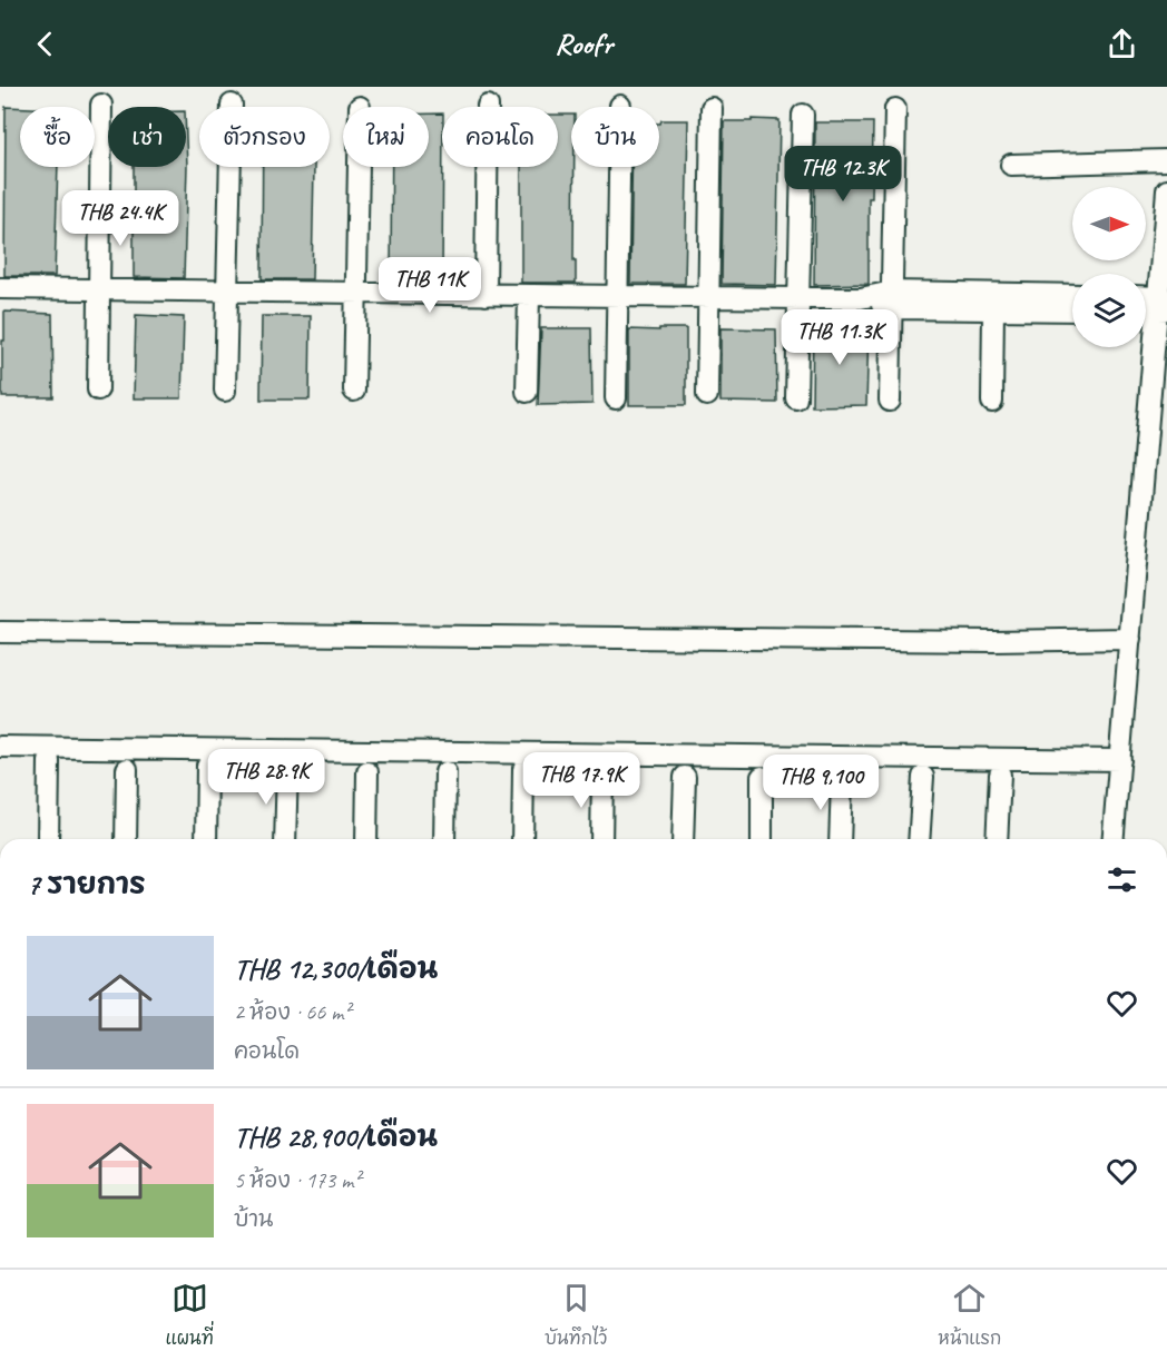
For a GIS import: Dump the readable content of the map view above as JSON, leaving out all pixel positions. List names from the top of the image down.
{
  "north": "right",
  "page": {
    "header": "Roofr",
    "chip": [
      "ซื้อ",
      "เช่า",
      "ตัวกรอง",
      "ใหม่",
      "คอนโด",
      "บ้าน"
    ],
    "price": [
      "THB 12.3K",
      "THB 24.4K",
      "THB 11K",
      "THB 11.3K",
      "THB 28.9K",
      "THB 17.9K",
      "THB 9,100"
    ],
    "heading": "7 รายการ",
    "list": [
      {
        "name": "THB 12,300/เดือน",
        "note": "2 ห้อง · 66 m² · คอนโด"
      },
      {
        "name": "THB 28,900/เดือน",
        "note": "5 ห้อง · 173 m² · บ้าน"
      }
    ],
    "tabs": ["แผนที่", "บันทึกไว้", "หน้าแรก"]
  }
}
